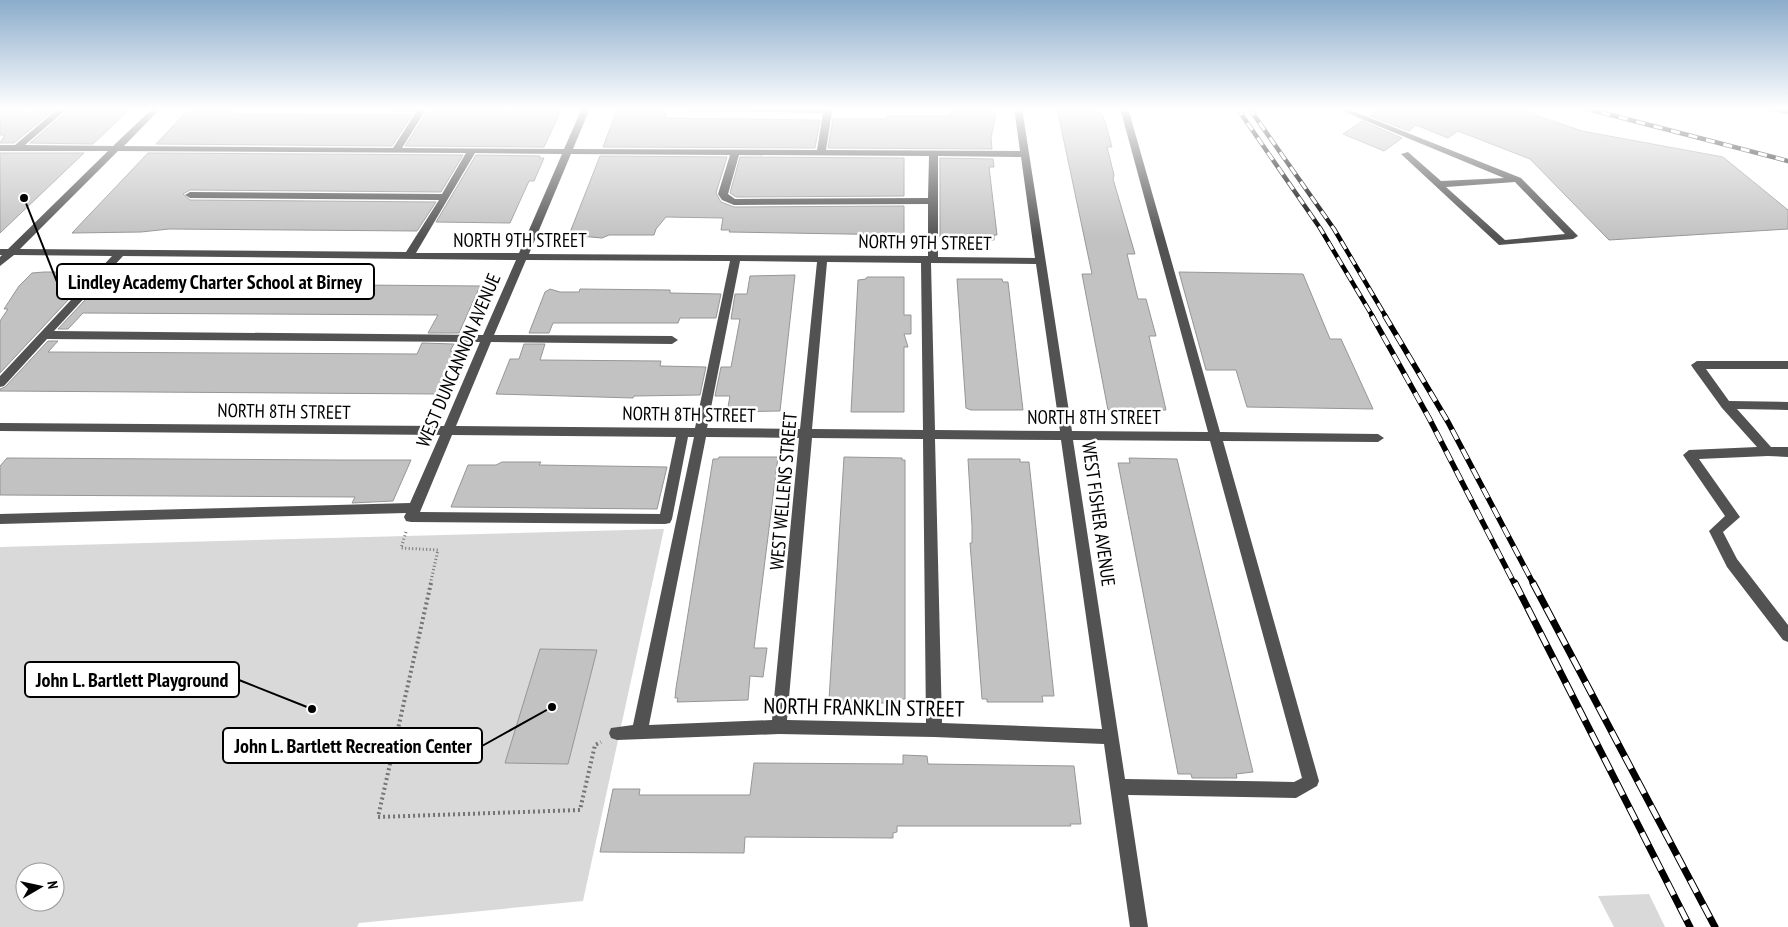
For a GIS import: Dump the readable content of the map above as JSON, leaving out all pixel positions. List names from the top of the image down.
{
  "streets": {
    "street": [
      "NORTH 9TH STREET",
      "WEST DUNCANNON AVENUE",
      "NORTH 8TH STREET",
      "WEST WELLENS STREET",
      "WEST FISHER AVENUE",
      "NORTH FRANKLIN STREET"
    ]
  },
  "crossings": [
    ["NORTH 9TH STREET", "WEST DUNCANNON AVENUE"],
    ["NORTH 9TH STREET", "WEST WELLENS STREET"],
    ["NORTH 9TH STREET", "WEST FISHER AVENUE"],
    ["WEST DUNCANNON AVENUE", "NORTH 8TH STREET"],
    ["NORTH 8TH STREET", "WEST WELLENS STREET"],
    ["NORTH 8TH STREET", "WEST FISHER AVENUE"],
    ["WEST WELLENS STREET", "NORTH FRANKLIN STREET"],
    ["WEST FISHER AVENUE", "NORTH FRANKLIN STREET"]
  ],
  "places": ["Lindley Academy Charter School at Birney", "John L. Bartlett Recreation Center", "John L. Bartlett Playground"],
  "north": "right"
}
